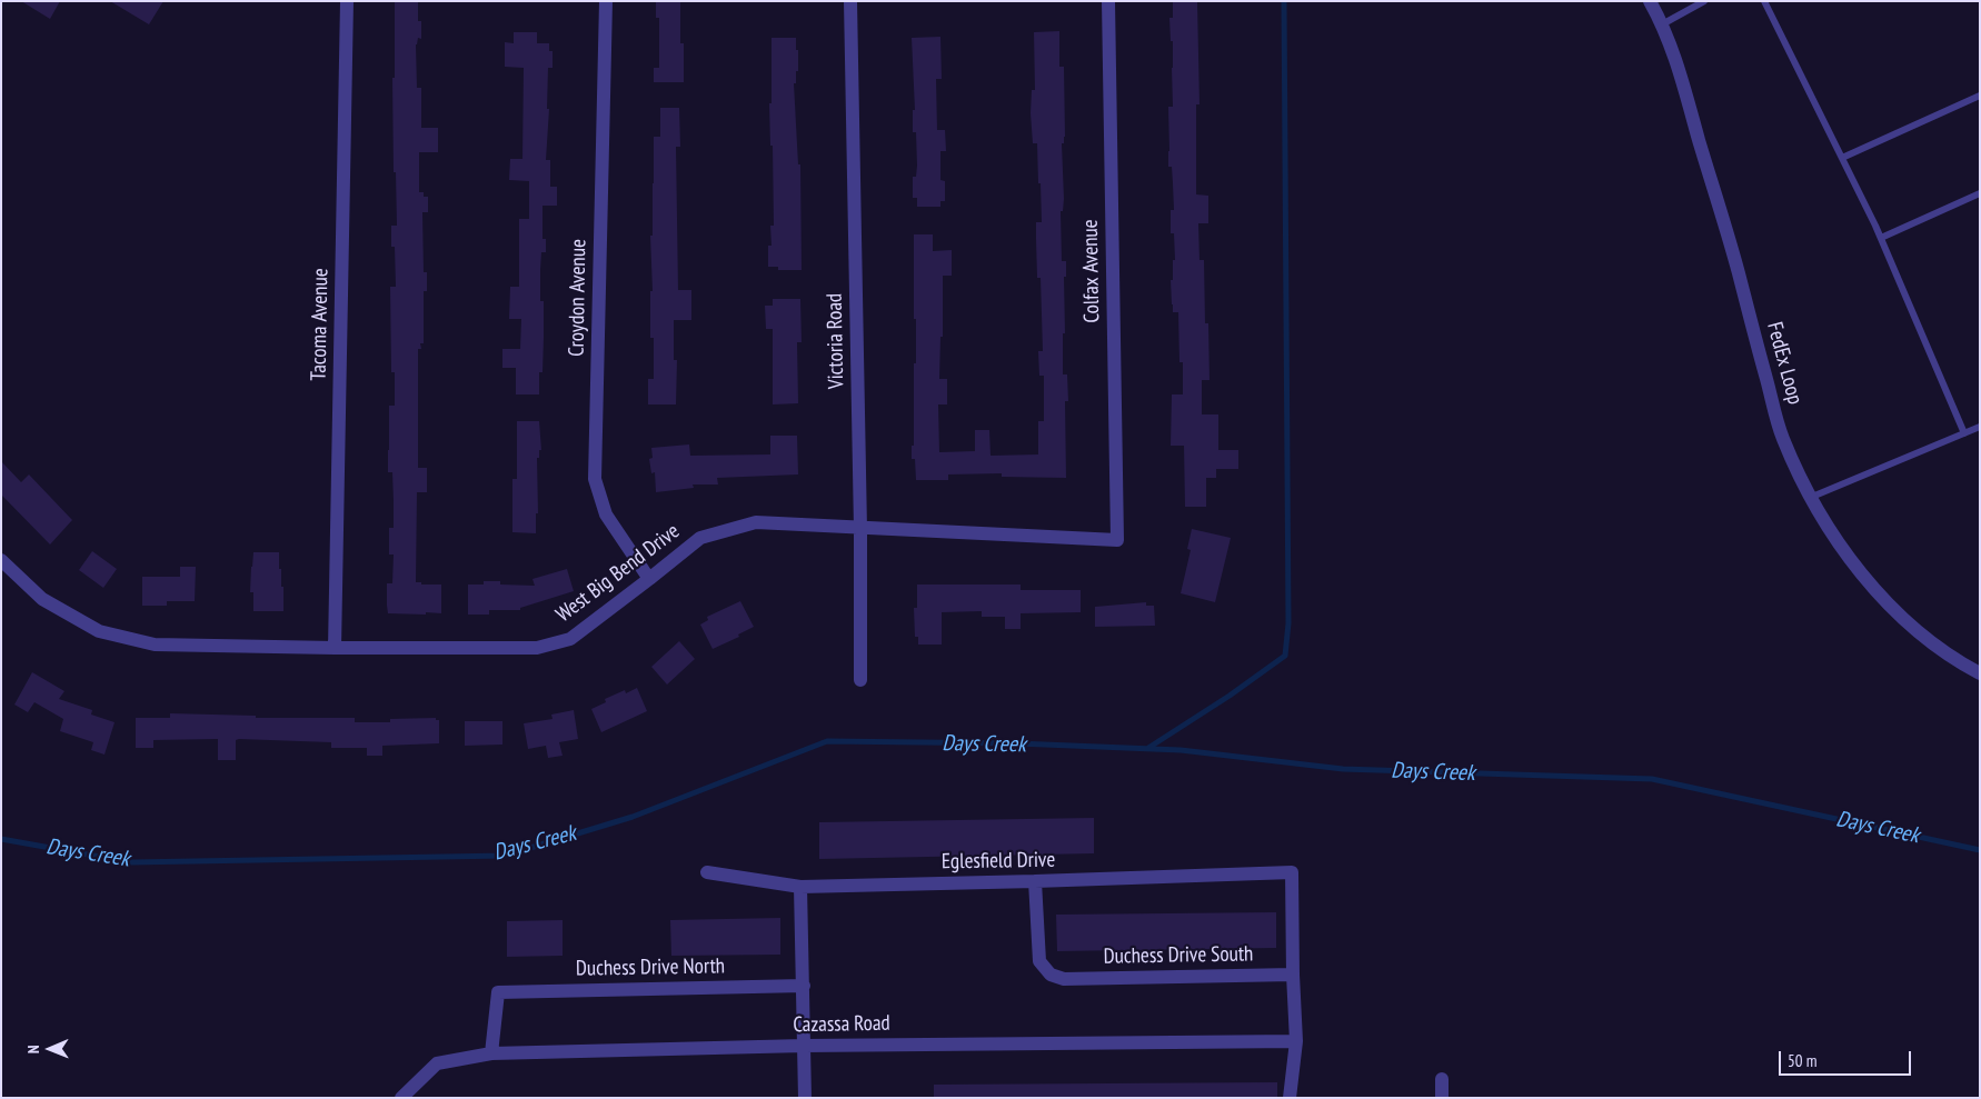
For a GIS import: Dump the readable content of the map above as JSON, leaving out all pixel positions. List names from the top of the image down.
{
  "streets": {
    "street": [
      "Colfax Avenue",
      "Croydon Avenue",
      "Tacoma Avenue",
      "Victoria Road",
      "FedEx Loop",
      "West Big Bend Drive",
      "Eglesfield Drive",
      "Duchess Drive South",
      "Duchess Drive North",
      "Cazassa Road"
    ]
  },
  "crossings": [
    ["Colfax Avenue", "West Big Bend Drive"],
    ["Croydon Avenue", "West Big Bend Drive"],
    ["Tacoma Avenue", "West Big Bend Drive"],
    ["Victoria Road", "West Big Bend Drive"],
    ["Eglesfield Drive", "Duchess Drive South"],
    ["Duchess Drive North", "Cazassa Road"]
  ],
  "water": ["Days Creek"],
  "scale_bar": "50 m",
  "north": "left"
}
